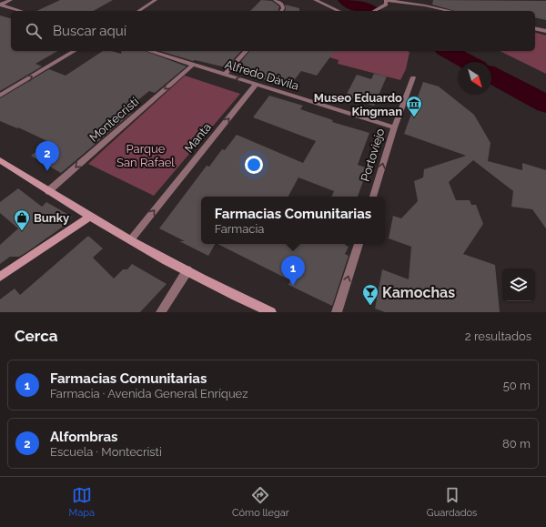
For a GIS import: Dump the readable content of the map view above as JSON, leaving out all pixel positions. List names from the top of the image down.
{
  "streets": {
    "street": [
      "Alfredo Dàvila",
      "Montecristi",
      "Manta",
      "Portoviejo"
    ]
  },
  "crossings": [
    ["Alfredo Dàvila", "Montecristi"],
    ["Alfredo Dàvila", "Manta"],
    ["Alfredo Dàvila", "Portoviejo"]
  ],
  "one_way": ["Montecristi", "Manta", "Portoviejo"],
  "parks": ["Parque San Rafael"],
  "places": {
    "museum": ["Museo Eduardo Kingman"],
    "shop": ["Bunky"],
    "bar": ["Kamochas"]
  },
  "north": "bottom right",
  "page": {
    "search": "Buscar aquí",
    "pins": ["2", "1"],
    "popup": ["Farmacias Comunitarias", "Farmacia"],
    "heading": ["Cerca", "2 resultados"],
    "list": [
      {
        "mark": "1",
        "name": "Farmacias Comunitarias",
        "note": "Farmacia · Avenida General Enríquez",
        "value": "50 m"
      },
      {
        "mark": "2",
        "name": "Alfombras",
        "note": "Escuela · Montecristi",
        "value": "80 m"
      }
    ],
    "nav": ["Mapa", "Cómo llegar", "Guardados"]
  }
}
